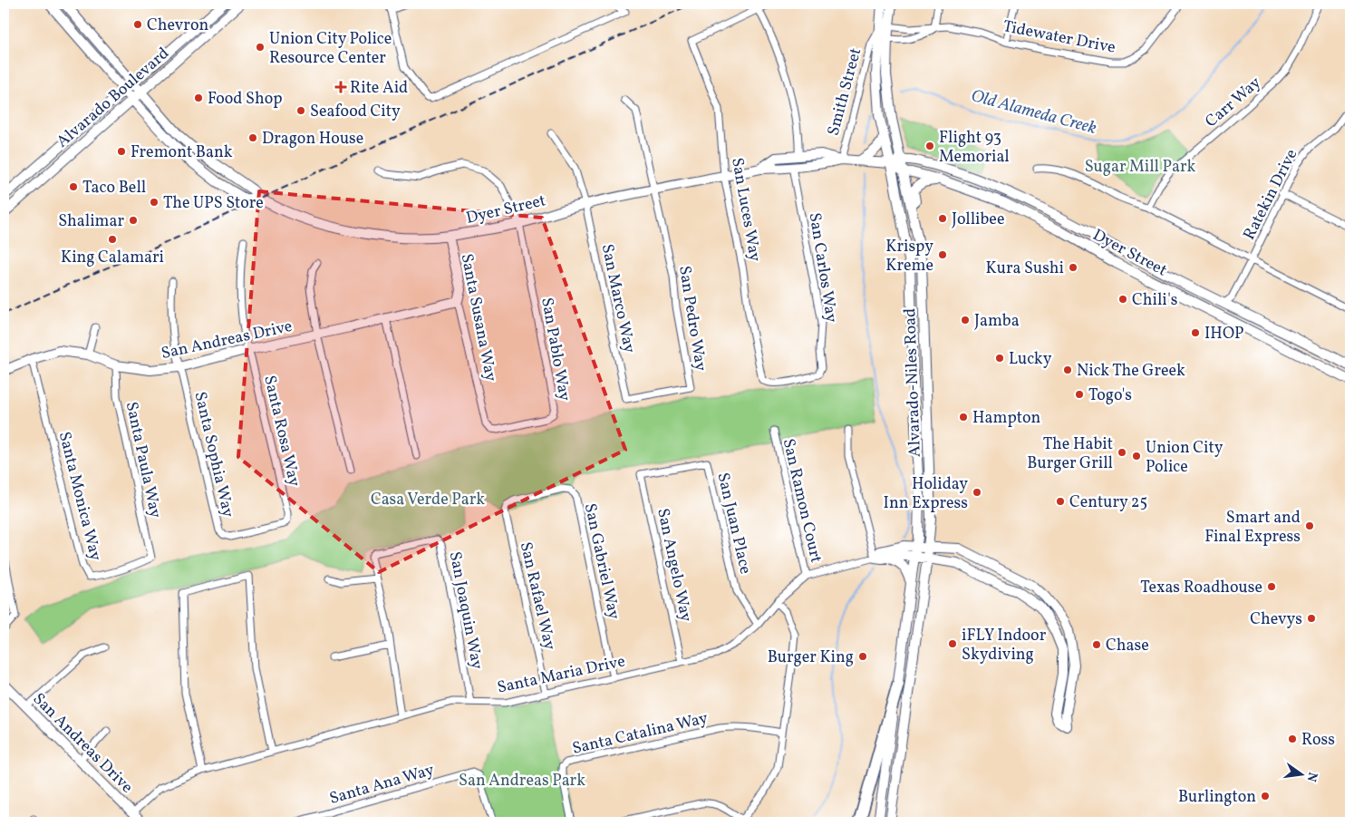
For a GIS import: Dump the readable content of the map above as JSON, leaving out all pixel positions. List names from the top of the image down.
{
  "streets": {
    "main road": [
      "Smith Street",
      "Alvarado Boulevard",
      "Dyer Street",
      "Santa Susana Way",
      "San Andreas Drive",
      "Alvarado-Niles Road",
      "Santa Maria Drive"
    ],
    "street": [
      "Tidewater Drive",
      "Carr Way",
      "Ratekin Drive",
      "San Luces Way",
      "San Carlos Way",
      "San Marco Way",
      "San Pedro Way",
      "San Pablo Way",
      "Santa Rosa Way",
      "Santa Sophia Way",
      "Santa Paula Way",
      "Santa Monica Way",
      "San Ramon Court",
      "San Juan Place",
      "San Gabriel Way",
      "San Angelo Way",
      "San Rafael Way",
      "San Joaquin Way",
      "Santa Catalina Way",
      "Santa Ana Way"
    ]
  },
  "crossings": [
    ["Tidewater Drive", "Smith Street"],
    ["Smith Street", "Dyer Street"],
    ["Smith Street", "Alvarado-Niles Road"],
    ["Alvarado Boulevard", "Dyer Street"],
    ["Ratekin Drive", "Dyer Street"],
    ["Dyer Street", "San Luces Way"],
    ["Dyer Street", "San Carlos Way"],
    ["Dyer Street", "San Marco Way"],
    ["Dyer Street", "Santa Susana Way"],
    ["Dyer Street", "San Pedro Way"],
    ["Dyer Street", "San Pablo Way"],
    ["Dyer Street", "Alvarado-Niles Road"],
    ["San Luces Way", "San Carlos Way"],
    ["San Marco Way", "San Pedro Way"],
    ["Santa Susana Way", "San Andreas Drive"],
    ["Santa Susana Way", "San Pablo Way"],
    ["San Andreas Drive", "Santa Rosa Way"],
    ["San Andreas Drive", "Santa Sophia Way"],
    ["San Andreas Drive", "Santa Paula Way"],
    ["San Andreas Drive", "Santa Monica Way"],
    ["San Andreas Drive", "Santa Maria Drive"],
    ["Alvarado-Niles Road", "Santa Maria Drive"],
    ["Santa Rosa Way", "Santa Sophia Way"],
    ["Santa Paula Way", "Santa Monica Way"],
    ["San Ramon Court", "Santa Maria Drive"],
    ["San Juan Place", "San Angelo Way"],
    ["San Juan Place", "Santa Maria Drive"],
    ["San Gabriel Way", "San Rafael Way"],
    ["San Gabriel Way", "Santa Maria Drive"],
    ["San Angelo Way", "Santa Maria Drive"],
    ["San Rafael Way", "Santa Maria Drive"],
    ["San Joaquin Way", "Santa Maria Drive"]
  ],
  "water": ["Old Alameda Creek"],
  "parks": ["Sugar Mill Park", "Casa Verde Park", "San Andreas Park"],
  "places": {
    "other": [
      "Chevron",
      "Union City Police Resource Center",
      "Food Shop",
      "Seafood City",
      "Dragon House",
      "Flight 93 Memorial",
      "Fremont Bank",
      "Taco Bell",
      "The UPS Store",
      "Jollibee",
      "Shalimar",
      "King Calamari",
      "Krispy Kreme",
      "Kura Sushi",
      "Chili's",
      "Jamba",
      "IHOP",
      "Lucky",
      "Nick The Greek",
      "Togo's",
      "Hampton",
      "The Habit Burger Grill",
      "Union City Police",
      "Holiday Inn Express",
      "Century 25",
      "Smart and Final Express",
      "Texas Roadhouse",
      "Chevys",
      "iFLY Indoor Skydiving",
      "Chase",
      "Burger King",
      "Ross",
      "Burlington"
    ],
    "health": ["Rite Aid"]
  },
  "north": "right"
}
